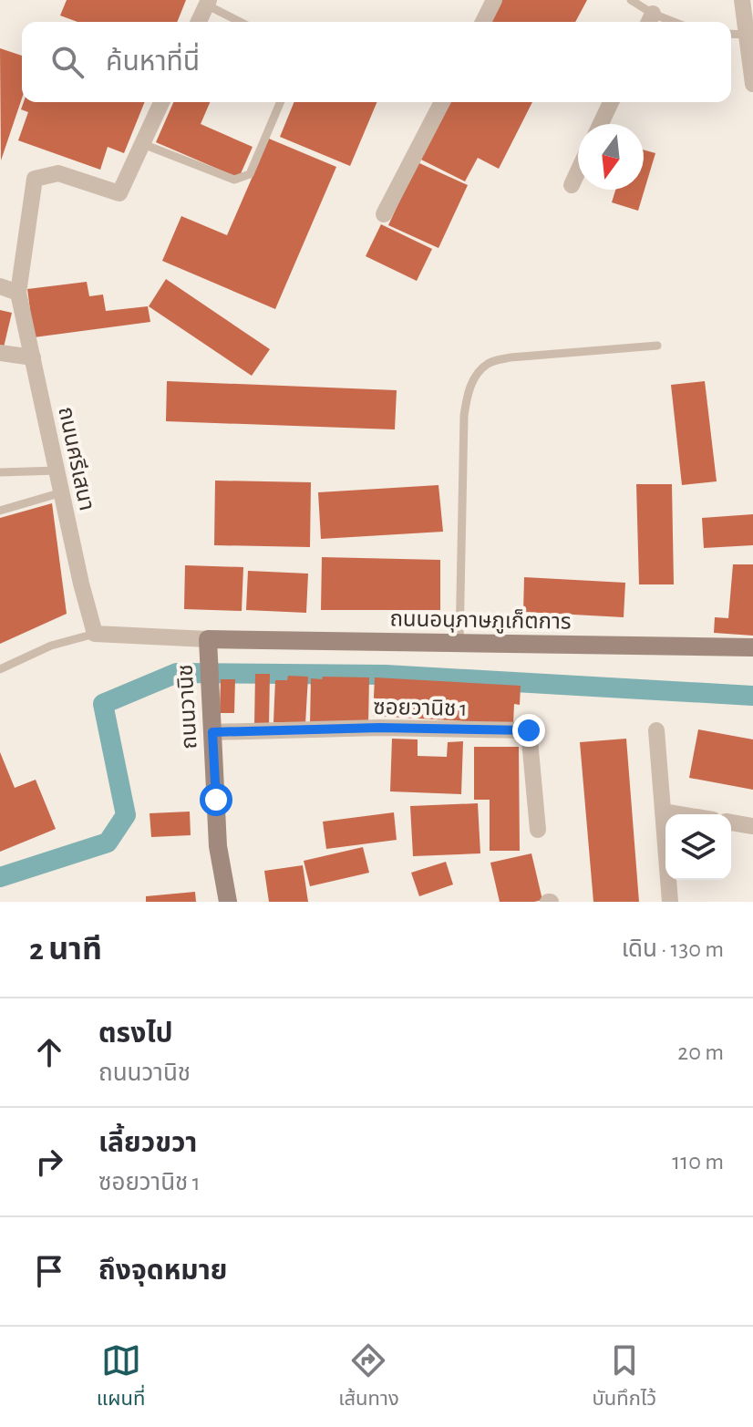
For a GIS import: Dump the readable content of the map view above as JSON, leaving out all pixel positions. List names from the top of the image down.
{
  "streets": {
    "street": [
      "ถนนศรีเสนา",
      "ถนนอนุภาษภูเก็ตการ",
      "ถนนวานิช",
      "ซอยวานิช 1"
    ]
  },
  "crossings": [
    ["ถนนอนุภาษภูเก็ตการ", "ถนนวานิช"],
    ["ถนนวานิช", "ซอยวานิช 1"]
  ],
  "north": "bottom",
  "page": {
    "search": "ค้นหาที่นี่",
    "heading": ["2 นาที", "เดิน · 130 m"],
    "list": [
      ["ตรงไป", "ถนนวานิช", "20 m"],
      ["เลี้ยวขวา", "ซอยวานิช 1", "110 m"],
      "ถึงจุดหมาย"
    ],
    "nav": ["แผนที่", "เส้นทาง", "บันทึกไว้"]
  }
}
